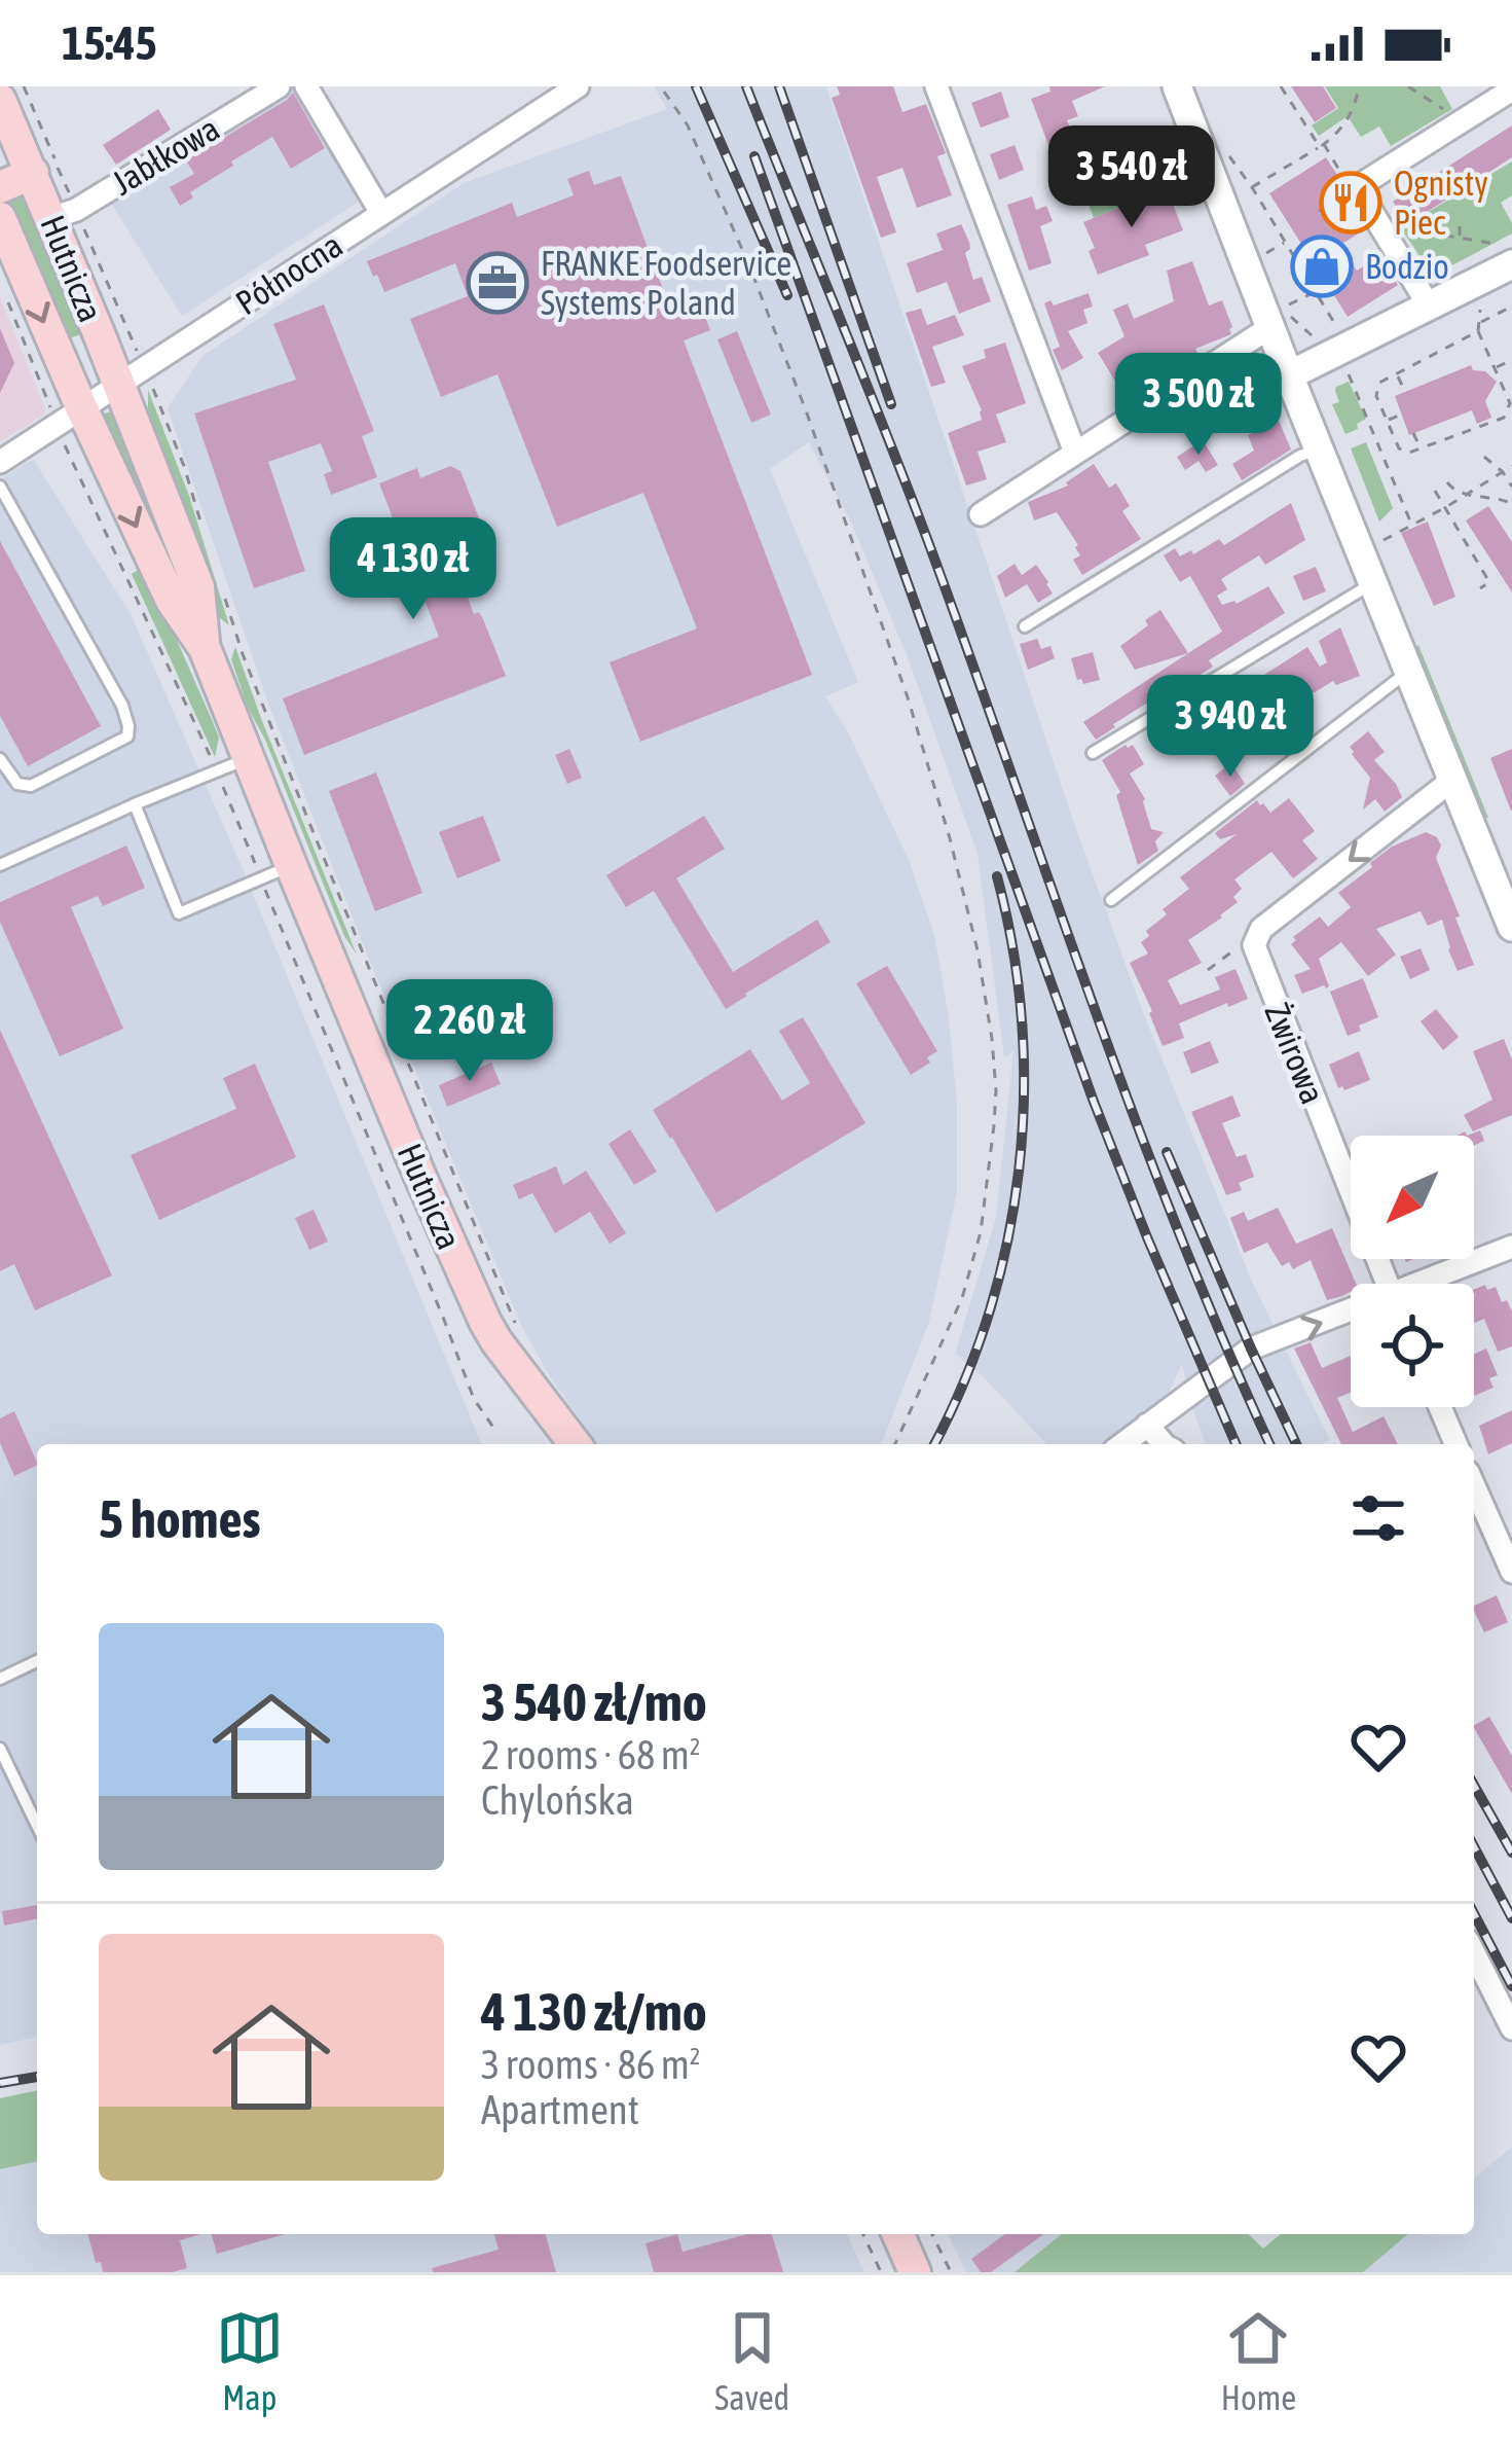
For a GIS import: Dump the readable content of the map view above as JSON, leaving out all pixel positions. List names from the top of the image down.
{
  "streets": {
    "main road": ["Hutnicza"],
    "street": ["Jabłkowa", "Północna", "Żwirowa"]
  },
  "crossings": [
    ["Jabłkowa", "Hutnicza"],
    ["Hutnicza", "Północna"]
  ],
  "places": {
    "restaurant": ["Ognisty Piec"],
    "shop": ["Bodzio"],
    "office": ["FRANKE Foodservice Systems Poland"]
  },
  "north": "bottom left",
  "page": {
    "status": "15:45",
    "price": [
      "3 540 zł",
      "3 500 zł",
      "4 130 zł",
      "3 940 zł",
      "2 260 zł"
    ],
    "heading": "5 homes",
    "list": [
      {
        "name": "3 540 zł/mo",
        "note": "2 rooms · 68 m² · Chylońska"
      },
      {
        "name": "4 130 zł/mo",
        "note": "3 rooms · 86 m² · Apartment"
      }
    ],
    "tabs": ["Map", "Saved", "Home"]
  }
}
